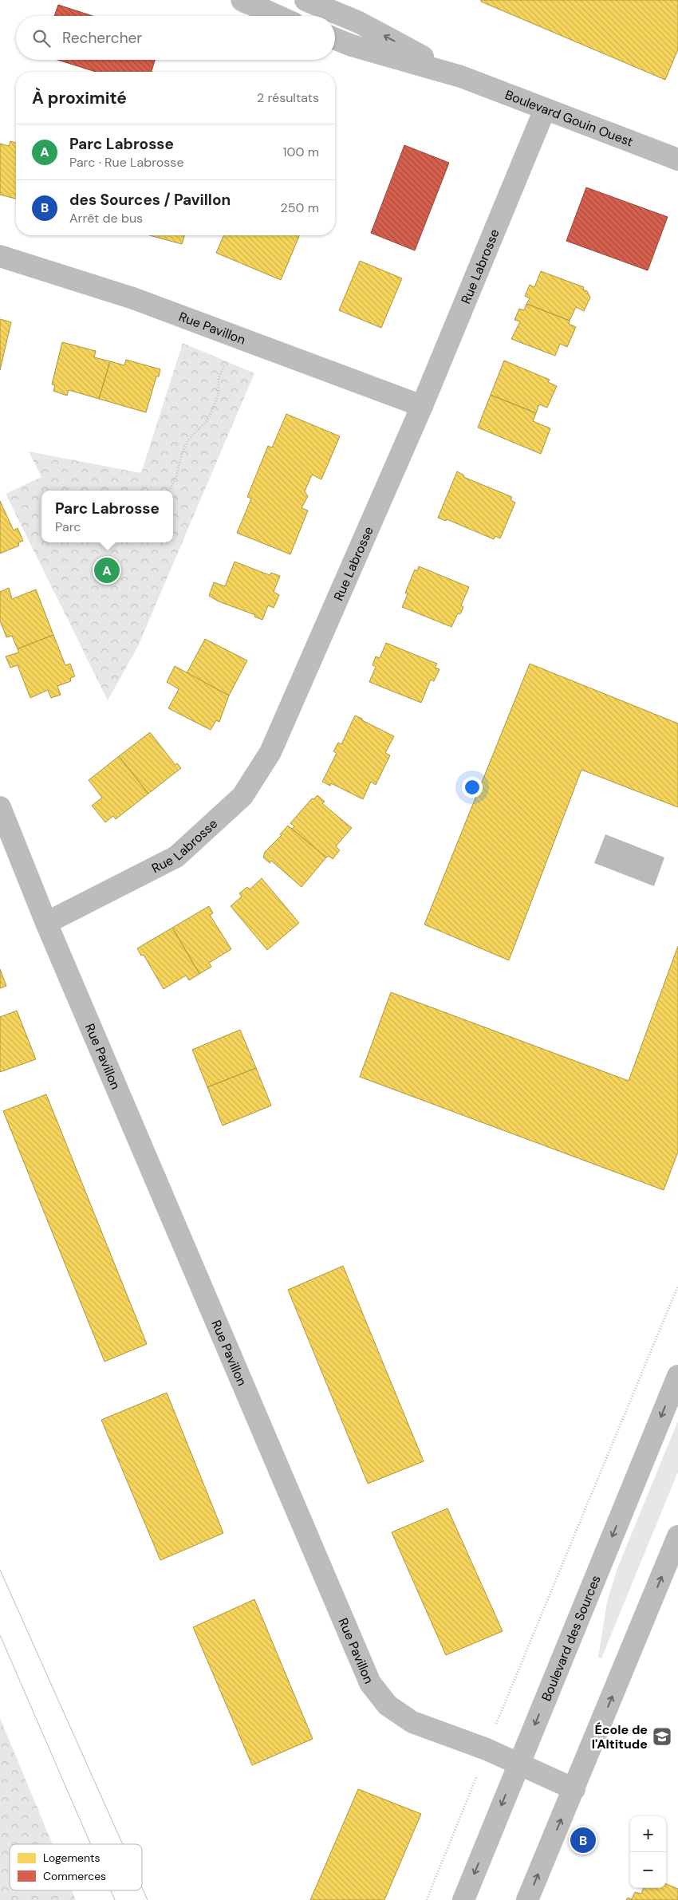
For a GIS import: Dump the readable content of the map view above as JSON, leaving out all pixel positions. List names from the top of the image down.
{
  "streets": {
    "street": [
      "Boulevard Gouin Ouest",
      "Rue Labrosse",
      "Rue Pavillon",
      "Boulevard des Sources"
    ]
  },
  "crossings": [
    ["Boulevard Gouin Ouest", "Rue Labrosse"],
    ["Rue Labrosse", "Rue Pavillon"],
    ["Rue Pavillon", "Boulevard des Sources"]
  ],
  "places": {
    "school or university": ["École de l'Altitude"]
  },
  "legend": ["Logements", "Commerces"],
  "page": {
    "search": "Rechercher",
    "heading": ["À proximité", "2 résultats"],
    "list": [
      {
        "mark": "A",
        "name": "Parc Labrosse",
        "note": "Parc · Rue Labrosse",
        "value": "100 m"
      },
      {
        "mark": "B",
        "name": "des Sources / Pavillon",
        "note": "Arrêt de bus",
        "value": "250 m"
      }
    ],
    "popup": ["Parc Labrosse", "Parc"],
    "pins": ["A", "B"],
    "map_buttons": ["+", "−"]
  }
}
